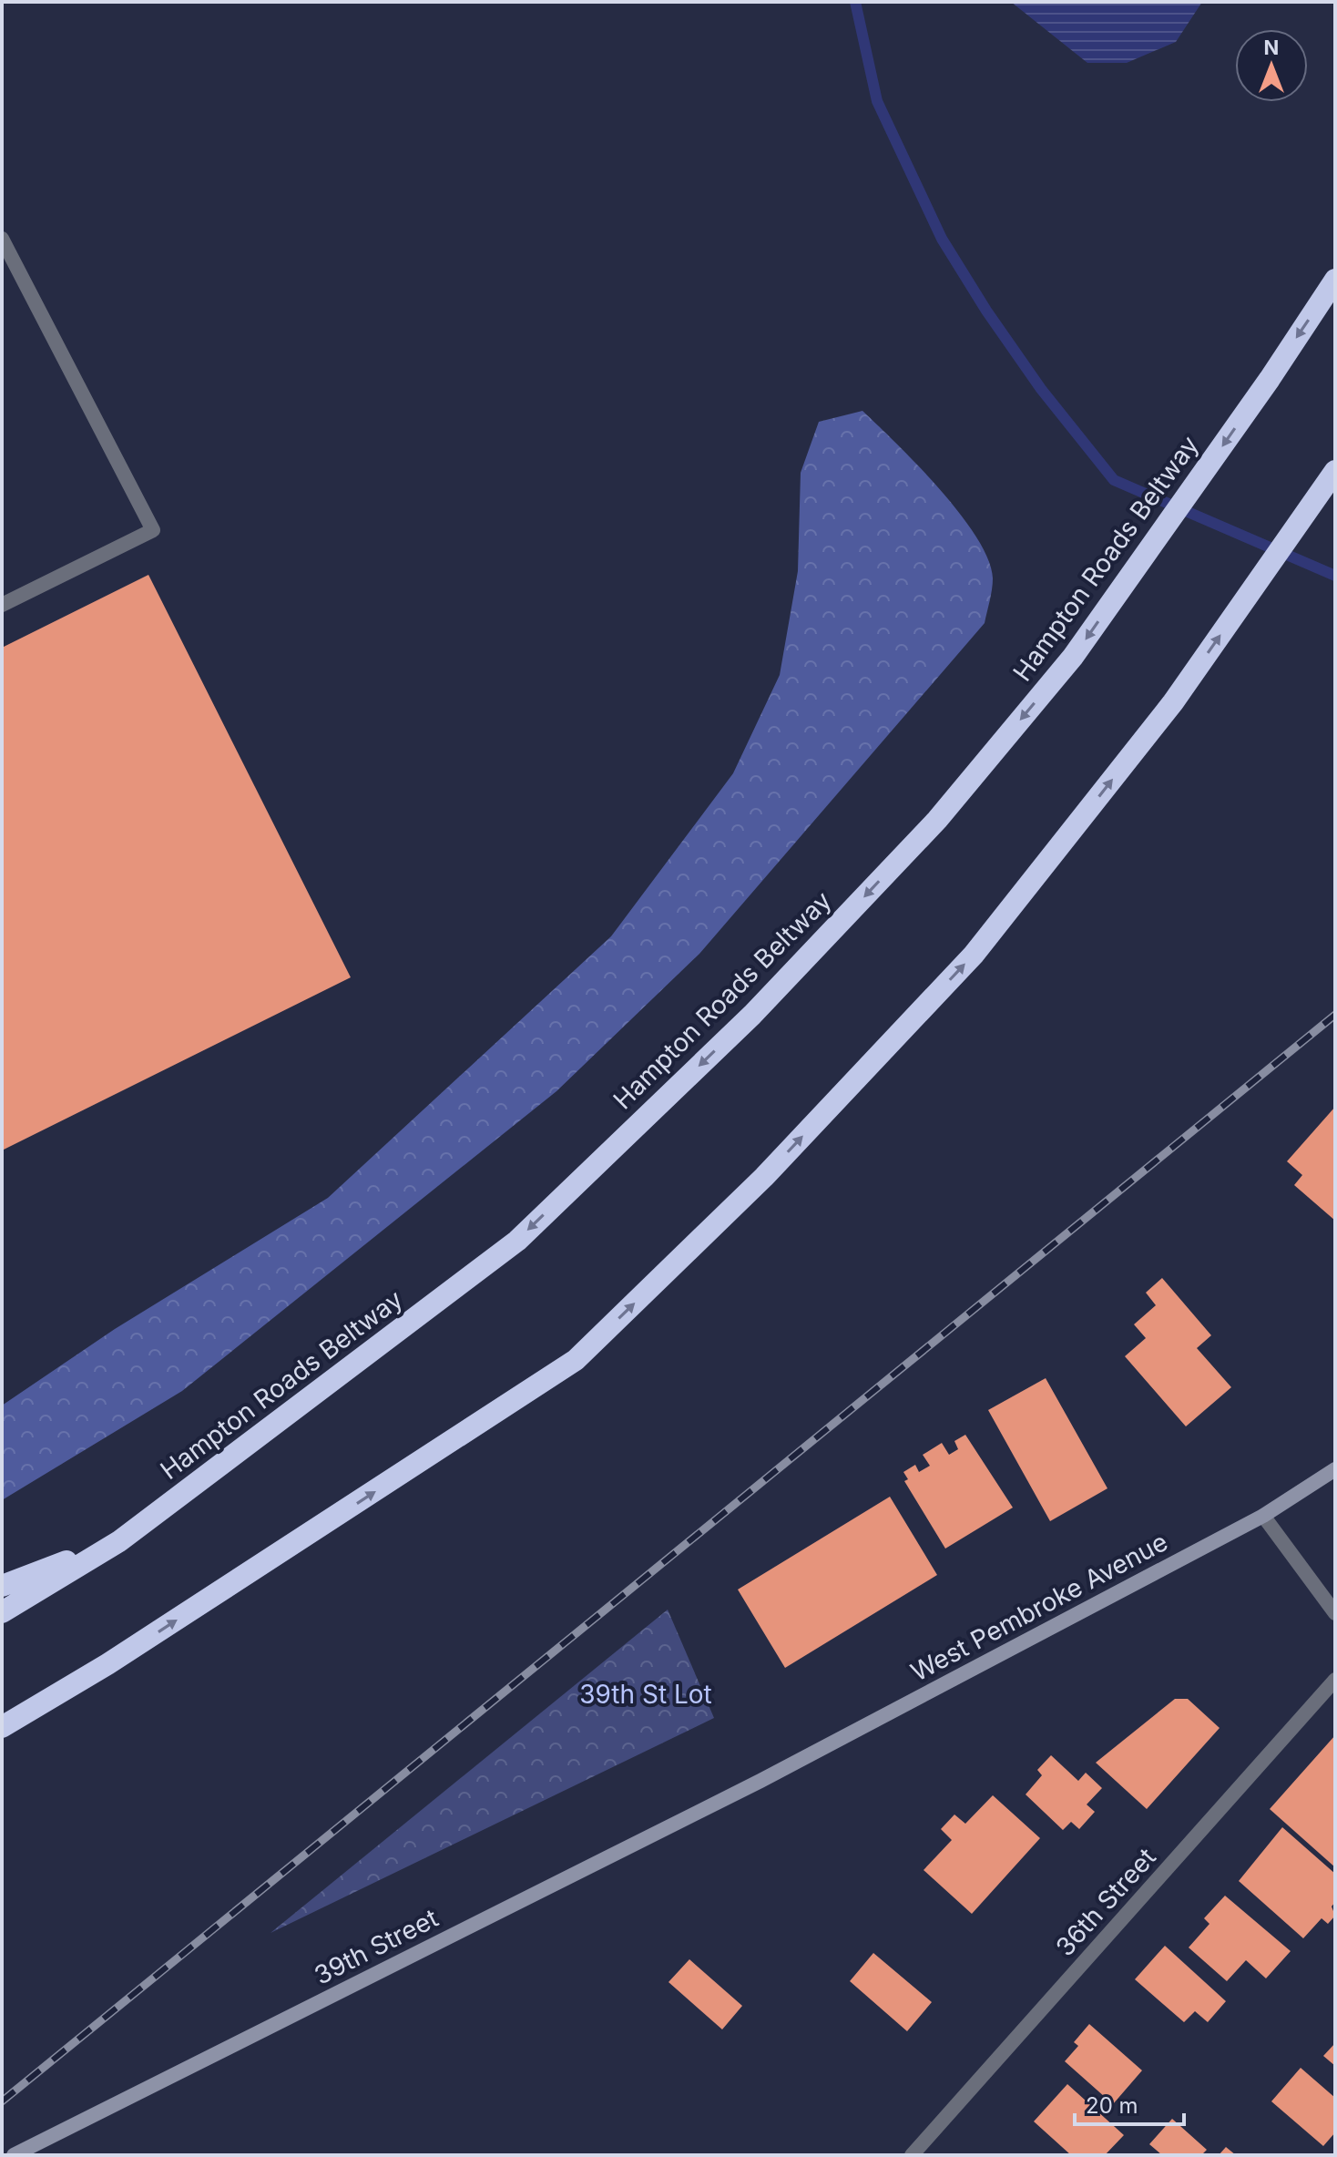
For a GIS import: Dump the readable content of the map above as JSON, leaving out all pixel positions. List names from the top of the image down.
{
  "streets": {
    "highway": ["Hampton Roads Beltway"],
    "main road": ["West Pembroke Avenue", "39th Street"],
    "street": ["36th Street"]
  },
  "crossings": [
    ["West Pembroke Avenue", "39th Street"]
  ],
  "parks": ["39th St Lot"],
  "scale_bar": "20 m",
  "north": "top"
}
